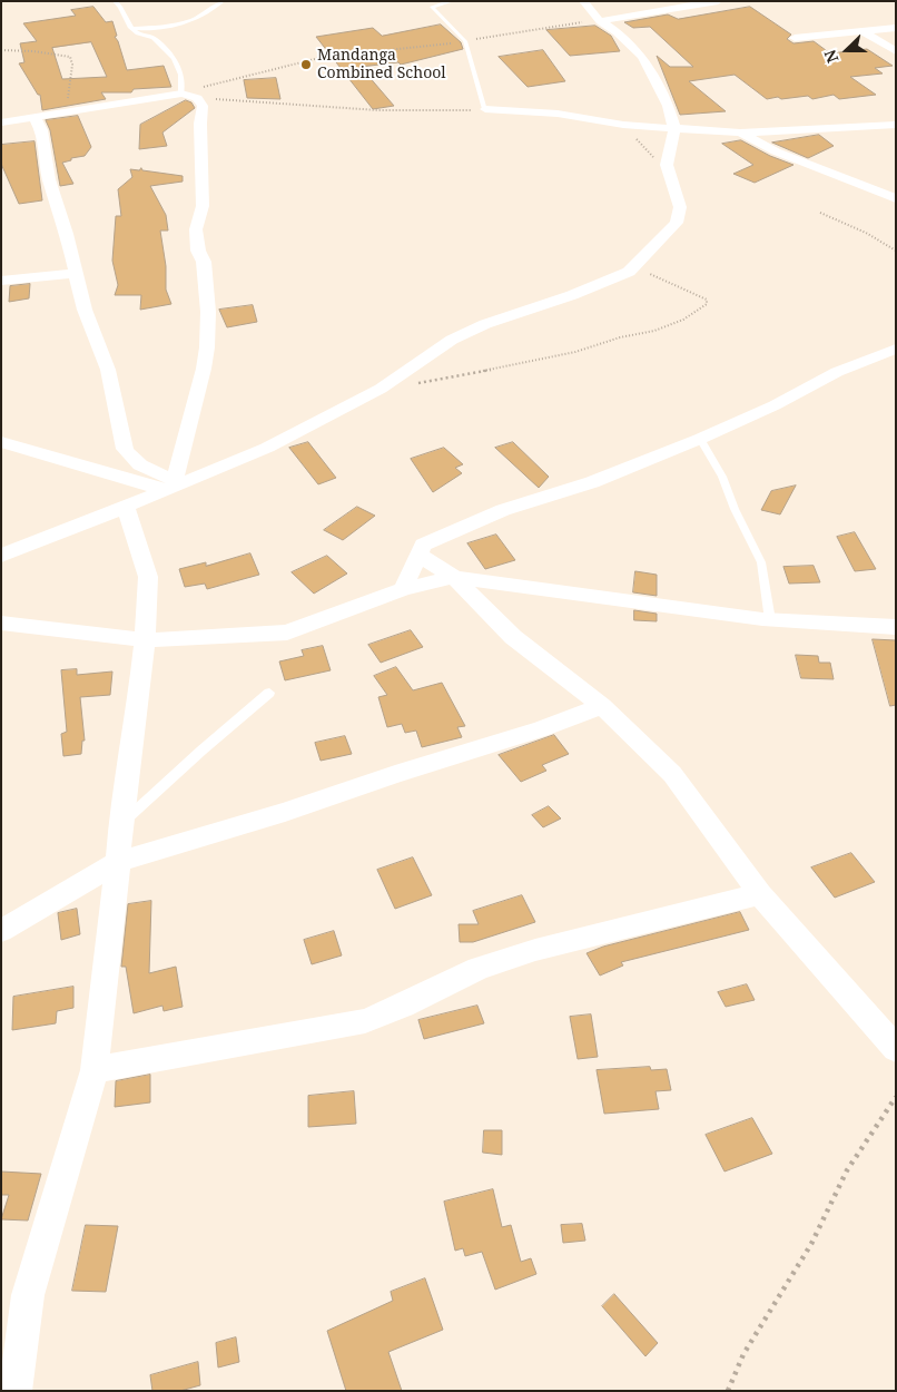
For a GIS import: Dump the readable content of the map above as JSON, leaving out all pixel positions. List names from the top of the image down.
{
  "places": ["Mandanga Combined School"],
  "north": "left"
}
